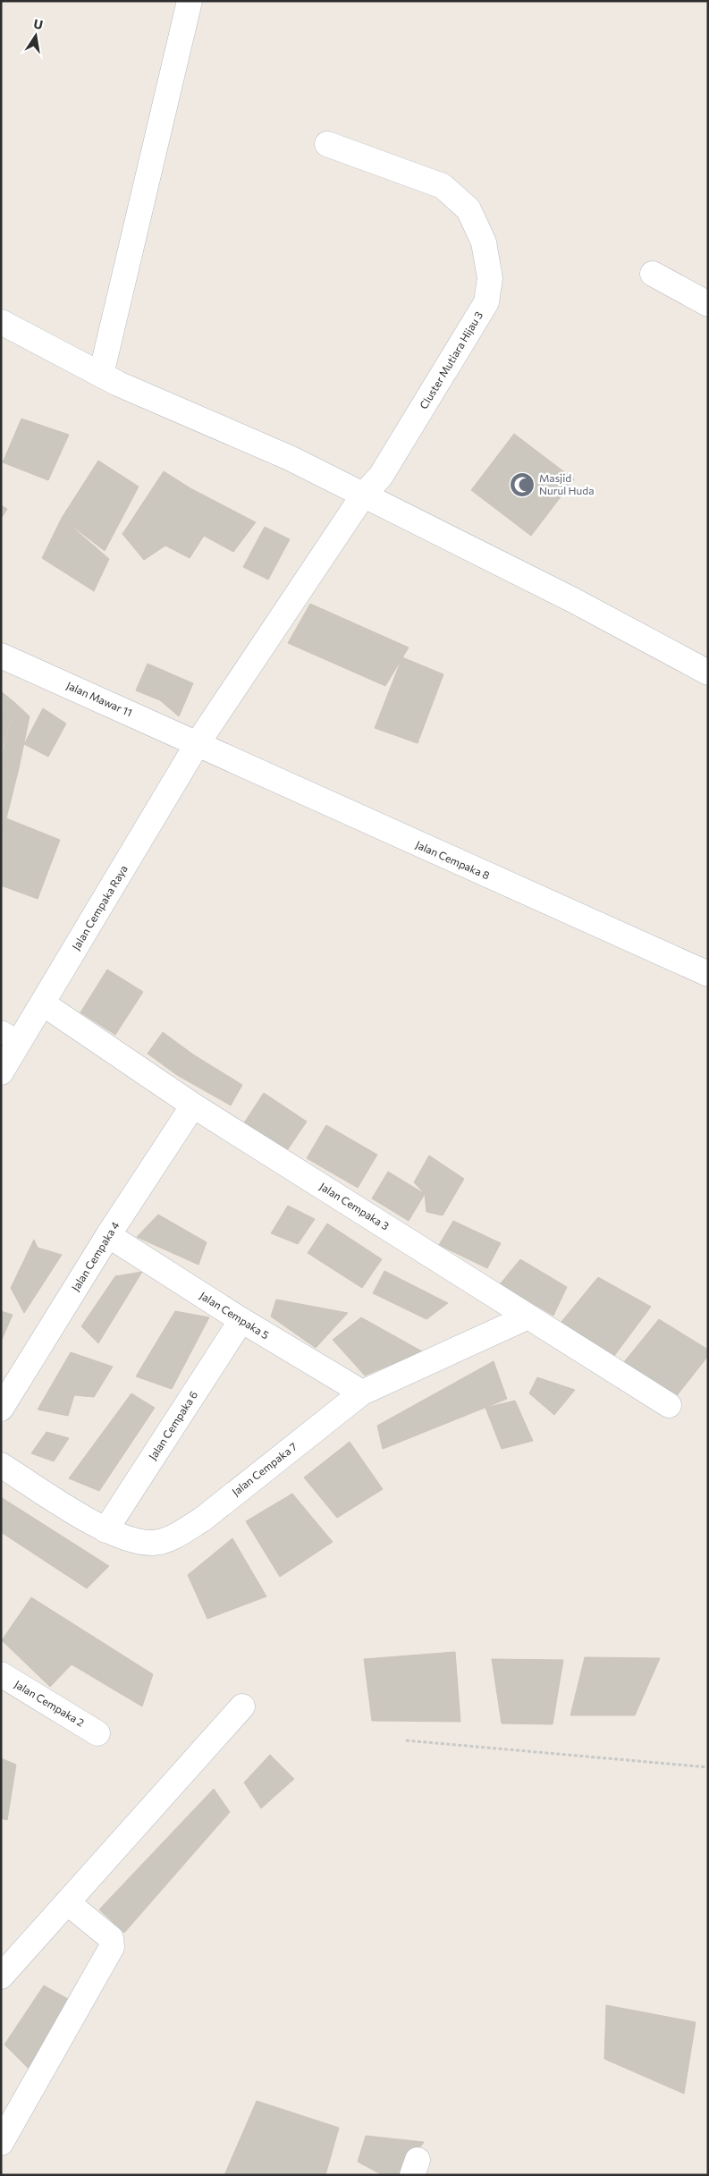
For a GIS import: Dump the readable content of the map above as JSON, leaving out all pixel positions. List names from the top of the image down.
{
  "streets": {
    "street": [
      "Cluster Mutiara Hijau 3",
      "Jalan Mawar 11",
      "Jalan Cempaka 8",
      "Jalan Cempaka Raya",
      "Jalan Cempaka 3",
      "Jalan Cempaka 4",
      "Jalan Cempaka 5",
      "Jalan Cempaka 6",
      "Jalan Cempaka 7",
      "Jalan Cempaka 2"
    ]
  },
  "crossings": [
    ["Cluster Mutiara Hijau 3", "Jalan Mawar 11"],
    ["Cluster Mutiara Hijau 3", "Jalan Cempaka 8"],
    ["Cluster Mutiara Hijau 3", "Jalan Cempaka Raya"],
    ["Jalan Mawar 11", "Jalan Cempaka 8"],
    ["Jalan Mawar 11", "Jalan Cempaka Raya"],
    ["Jalan Cempaka 8", "Jalan Cempaka Raya"],
    ["Jalan Cempaka Raya", "Jalan Cempaka 3"],
    ["Jalan Cempaka 3", "Jalan Cempaka 4"],
    ["Jalan Cempaka 3", "Jalan Cempaka 7"],
    ["Jalan Cempaka 4", "Jalan Cempaka 5"],
    ["Jalan Cempaka 5", "Jalan Cempaka 6"],
    ["Jalan Cempaka 5", "Jalan Cempaka 7"],
    ["Jalan Cempaka 6", "Jalan Cempaka 7"]
  ],
  "places": {
    "mosque": ["Masjid Nurul Huda"]
  },
  "north": "top"
}
